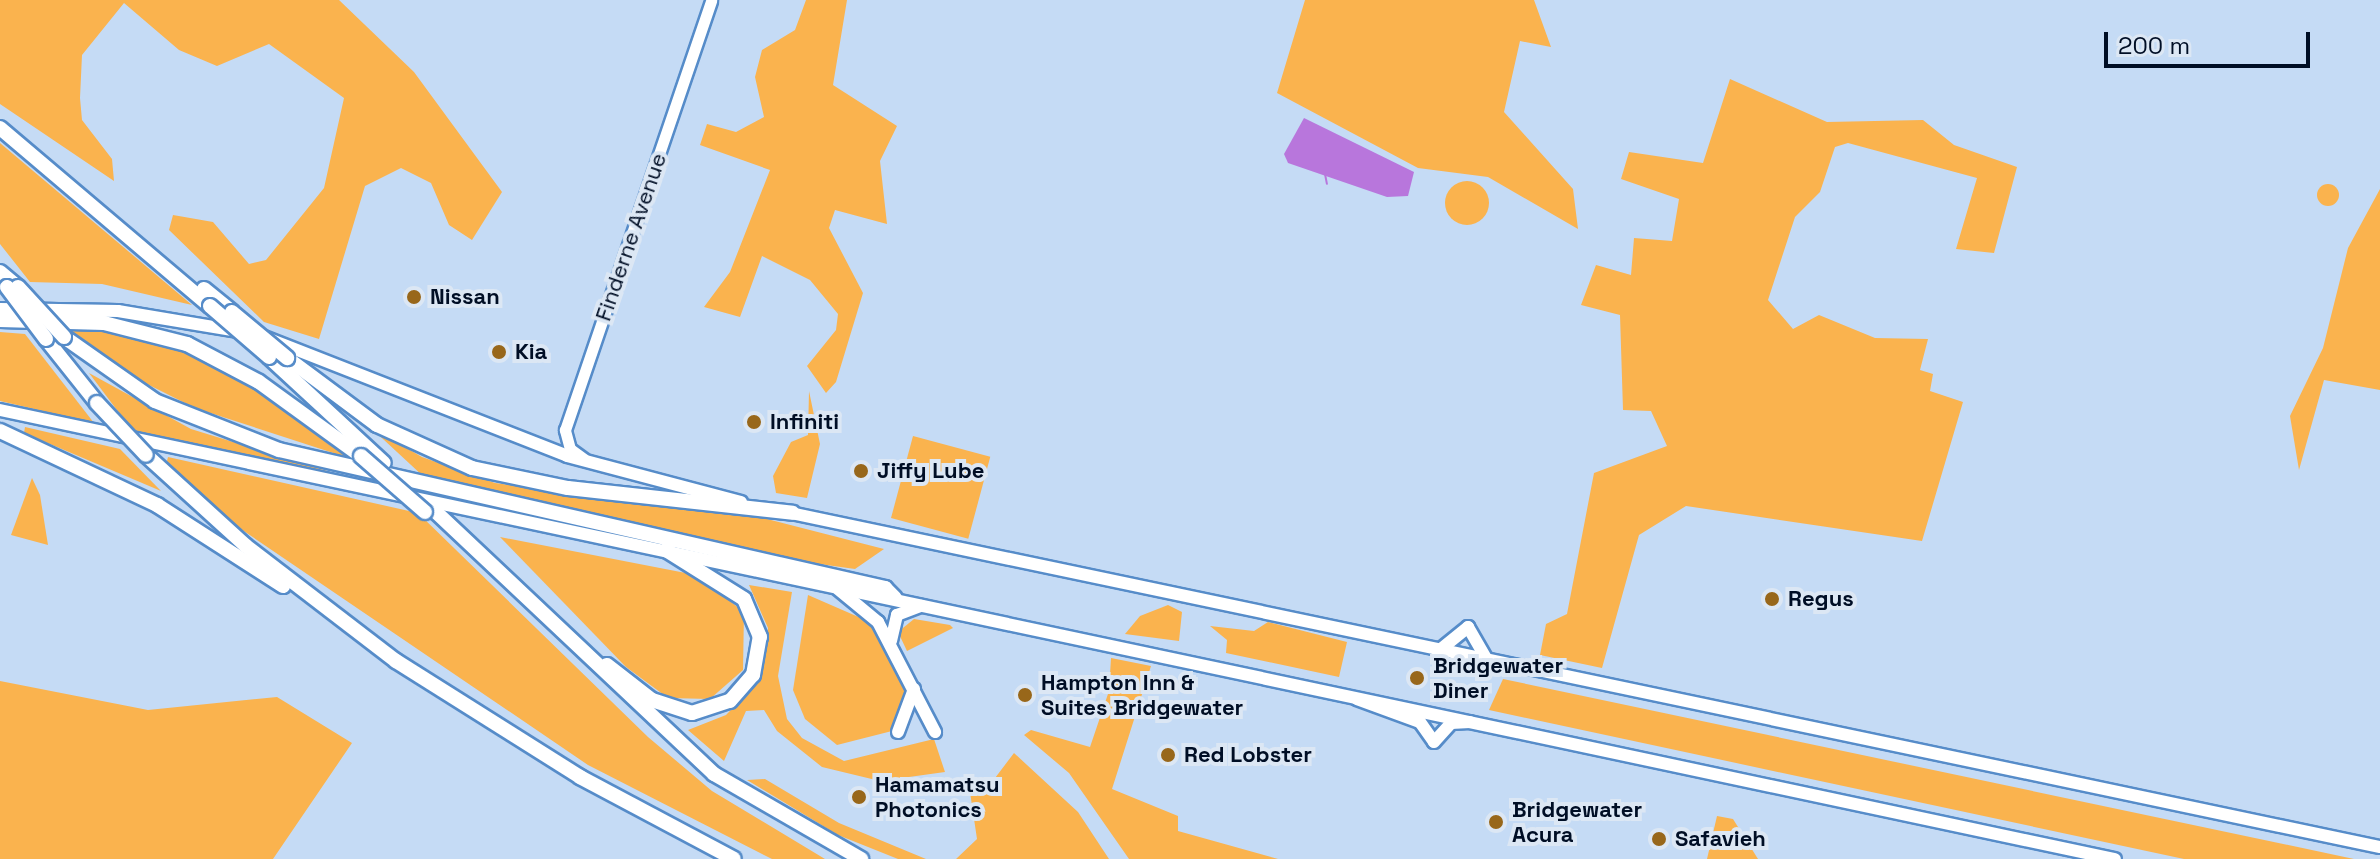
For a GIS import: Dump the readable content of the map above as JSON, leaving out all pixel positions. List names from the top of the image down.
{
  "streets": {
    "main road": ["Finderne Avenue"]
  },
  "places": [
    "Nissan",
    "Kia",
    "Infiniti",
    "Jiffy Lube",
    "Regus",
    "Bridgewater Diner",
    "Hampton Inn & Suites Bridgewater",
    "Red Lobster",
    "Hamamatsu Photonics",
    "Bridgewater Acura",
    "Safavieh"
  ],
  "scale_bar": "200 m"
}
